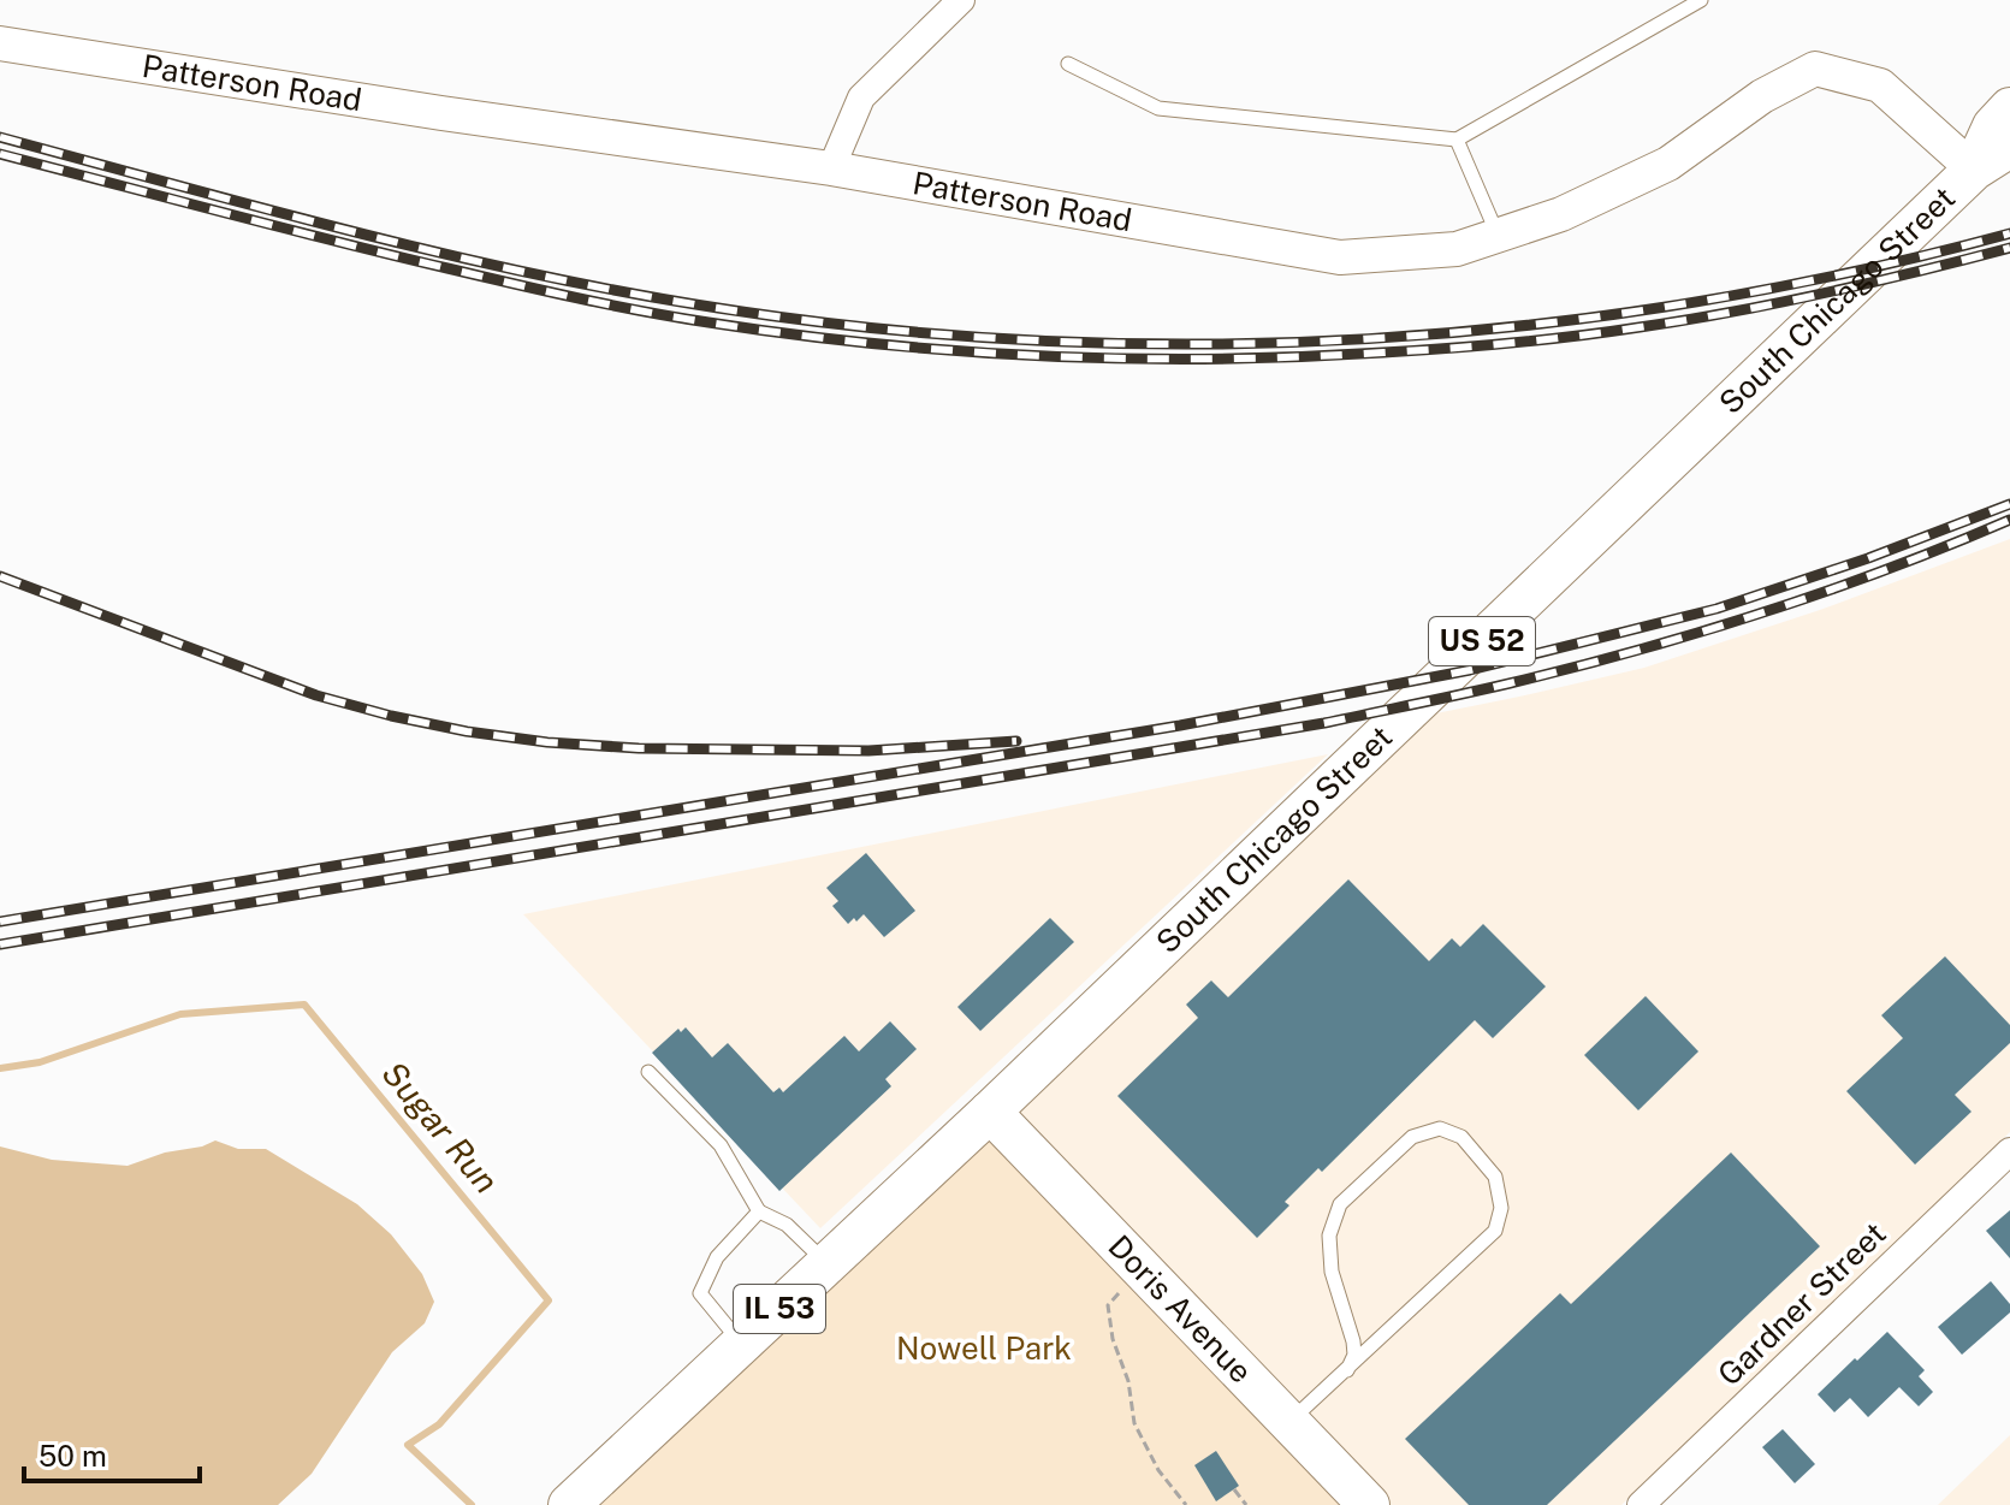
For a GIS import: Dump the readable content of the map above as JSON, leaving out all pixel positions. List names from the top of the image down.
{
  "streets": {
    "main road": [
      "South Chicago Street",
      "US 52",
      "IL 53",
      "Doris Avenue"
    ],
    "street": ["Patterson Road", "Gardner Street"]
  },
  "crossings": [
    ["Patterson Road", "South Chicago Street"],
    ["South Chicago Street", "Doris Avenue"]
  ],
  "water": ["Sugar Run"],
  "parks": ["Nowell Park"],
  "scale_bar": "50 m"
}
